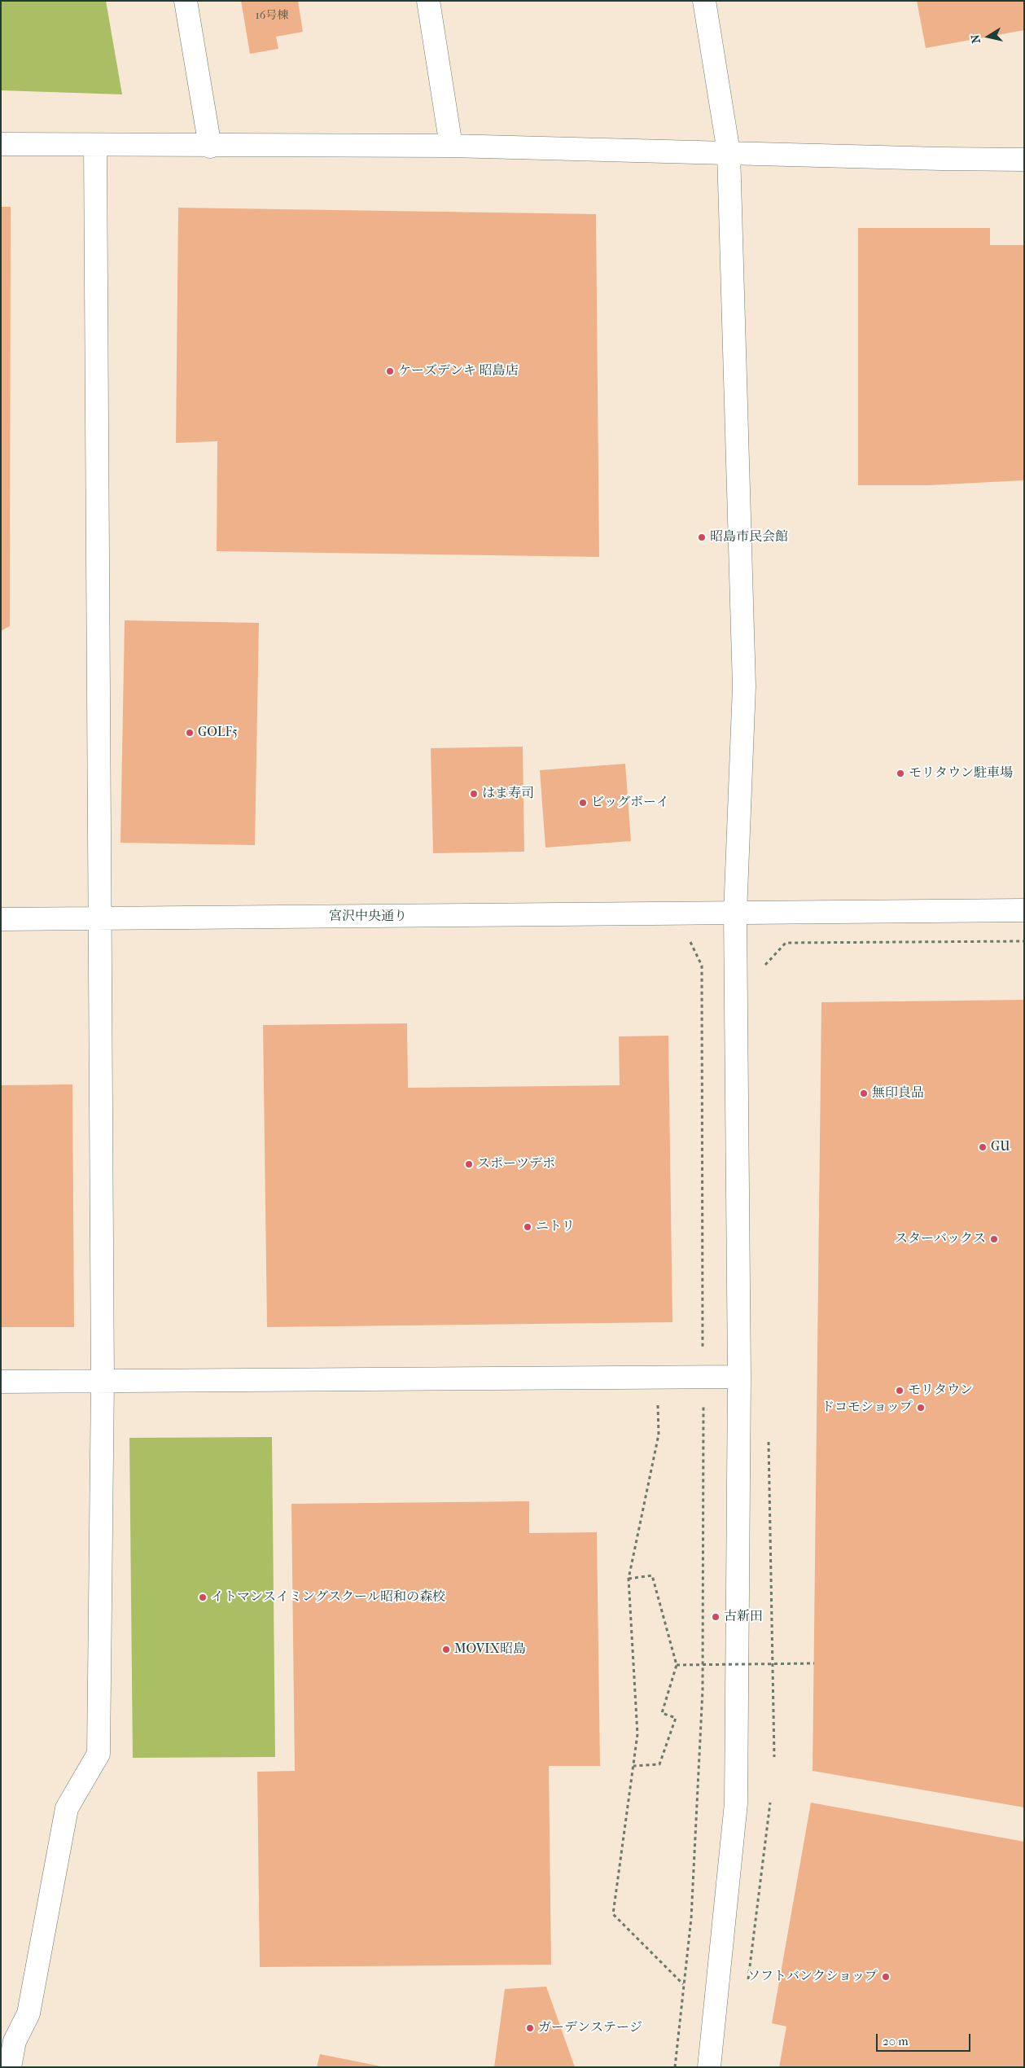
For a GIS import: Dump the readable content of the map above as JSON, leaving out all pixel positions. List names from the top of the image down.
{
  "streets": {
    "street": ["宮沢中央通り"]
  },
  "places": [
    "ケーズデンキ 昭島店",
    "昭島市民会館",
    "GOLF5",
    "モリタウン駐車場",
    "はま寿司",
    "ビッグボーイ",
    "無印良品",
    "GU",
    "スポーツデポ",
    "ニトリ",
    "スターバックス",
    "モリタウン",
    "ドコモショップ",
    "イトマンスイミングスクール昭和の森校",
    "古新田",
    "MOVIX昭島",
    "ソフトバンクショップ",
    "ガーデンステージ"
  ],
  "house_numbers": ["16号棟"],
  "scale_bar": "20 m",
  "north": "left"
}
